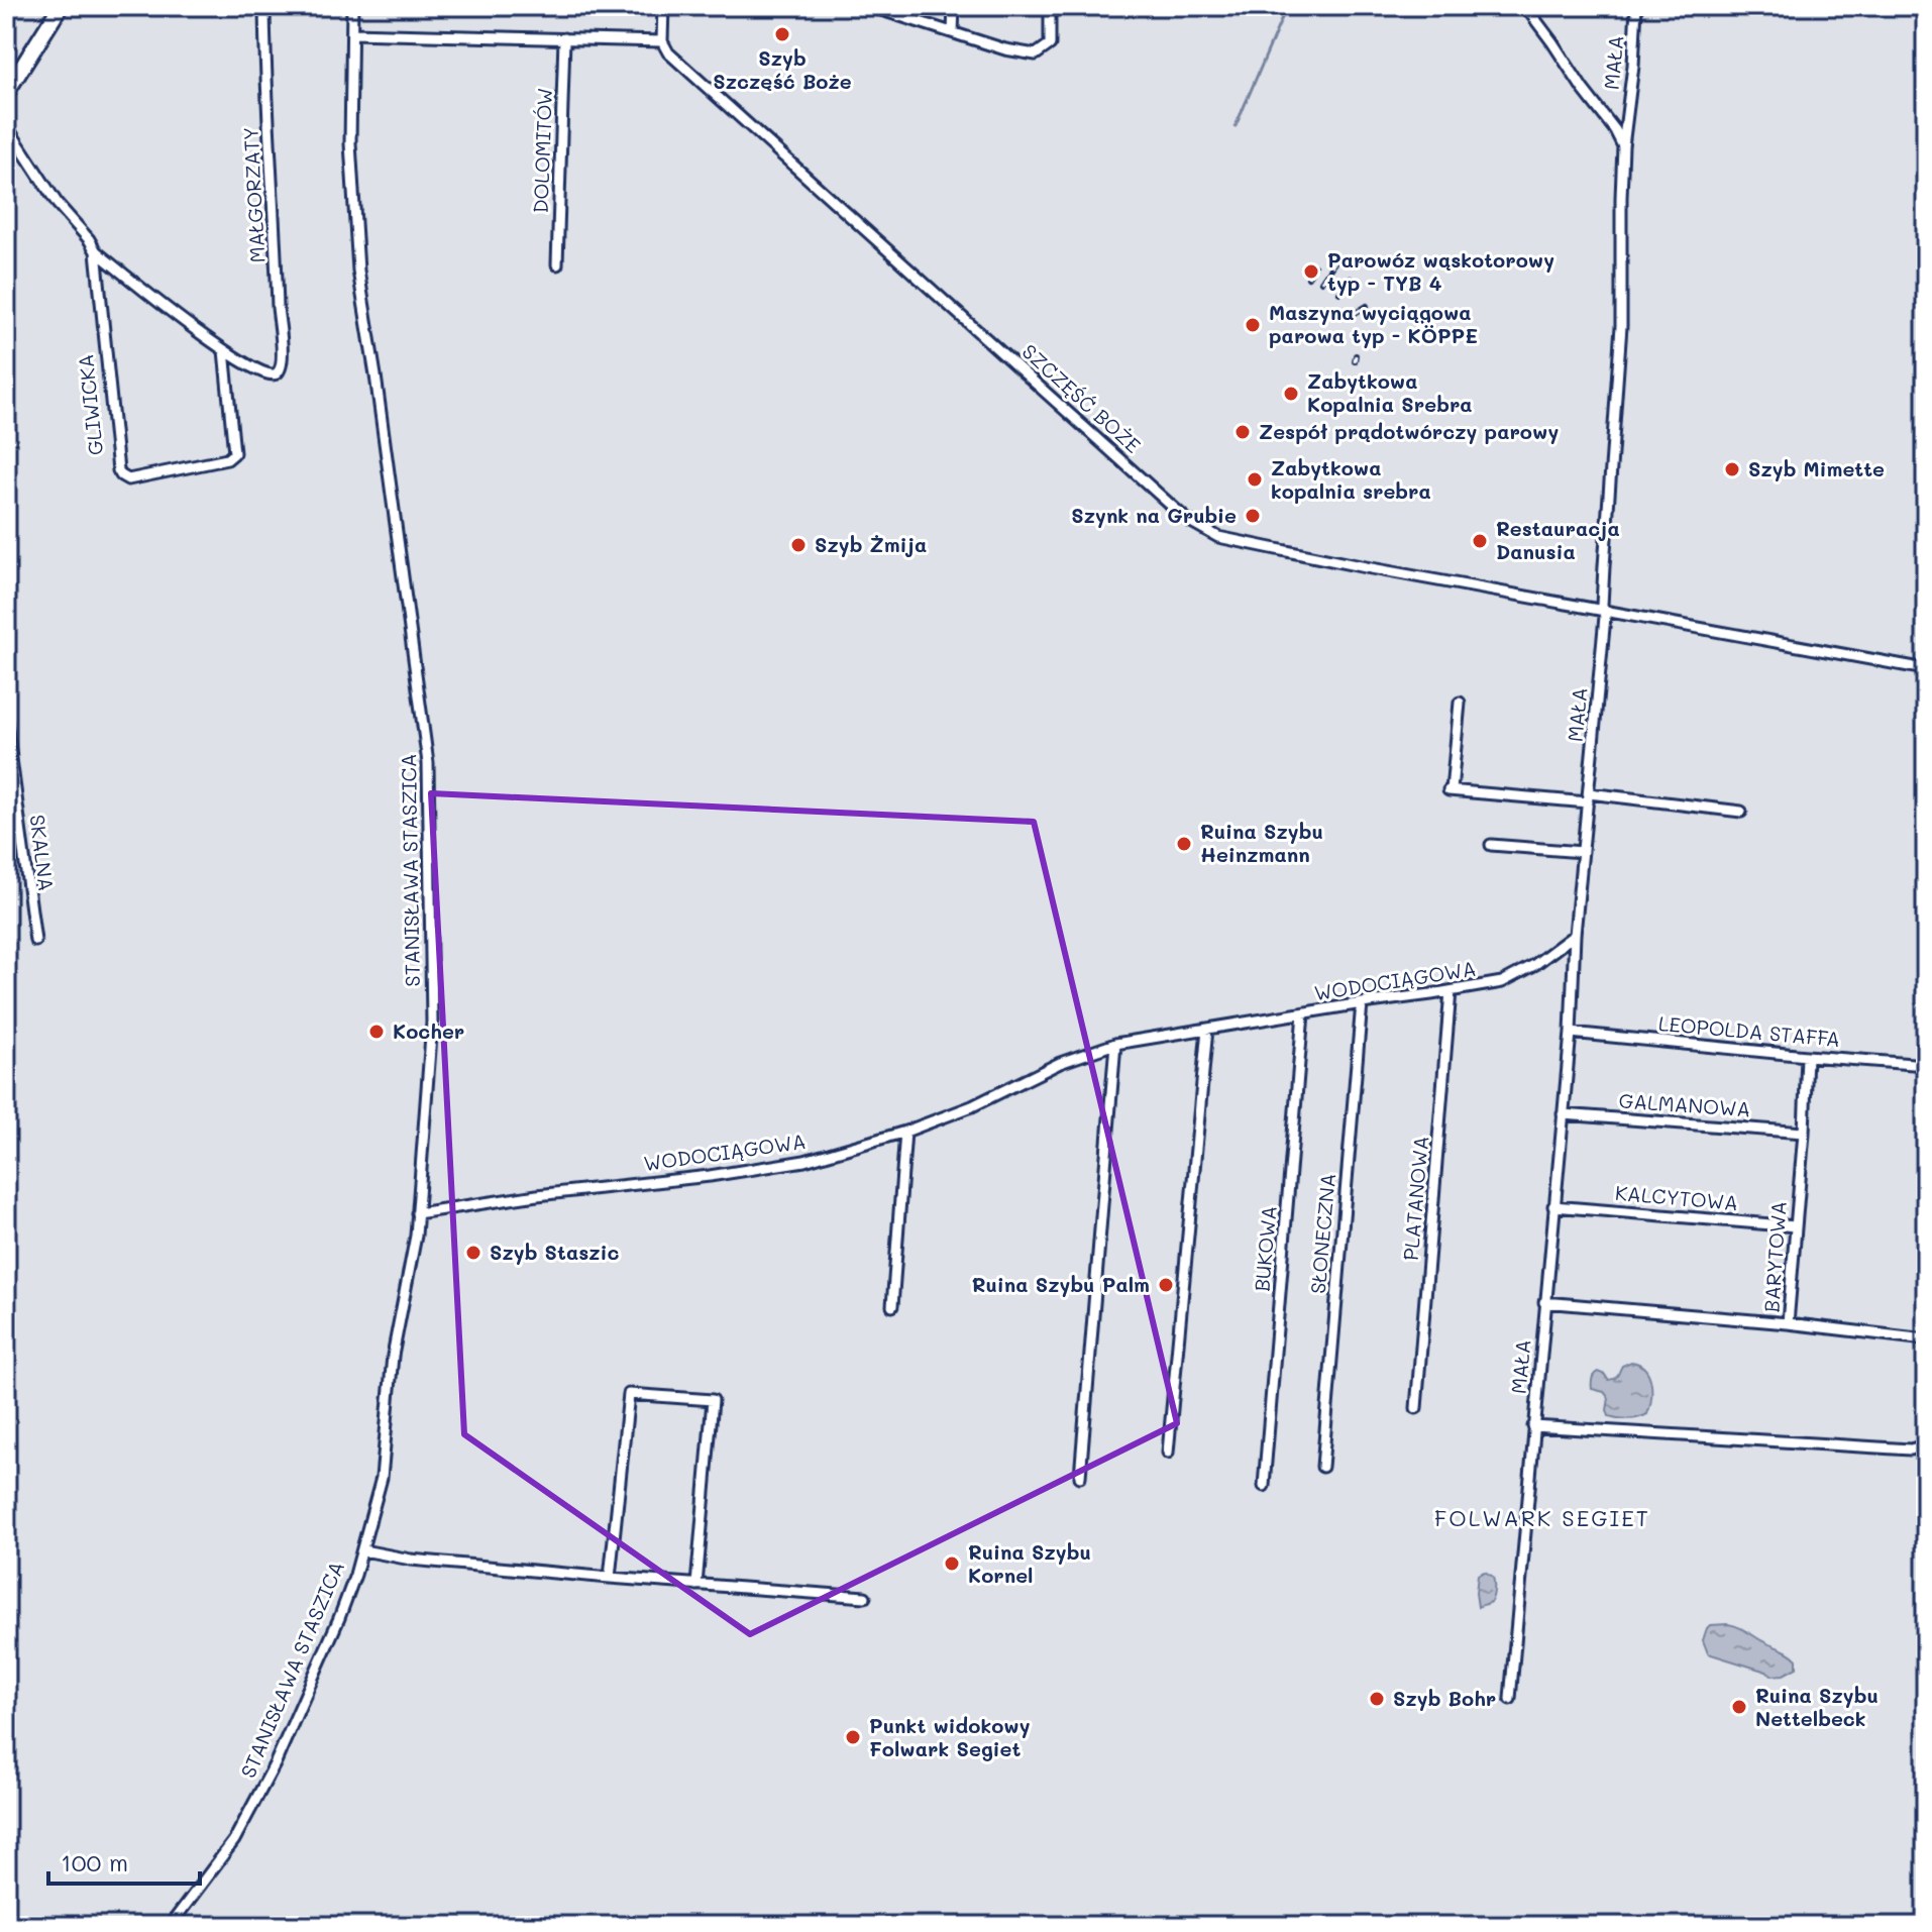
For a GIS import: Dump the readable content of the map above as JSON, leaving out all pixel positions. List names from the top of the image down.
{
  "streets": {
    "street": [
      "MAŁA",
      "DOLOMITÓW",
      "MAŁGORZATY",
      "SZCZĘŚĆ BOŻE",
      "GLIWICKA",
      "SKALNA",
      "STANISŁAWA STASZICA",
      "WODOCIĄGOWA",
      "LEOPOLDA STAFFA",
      "GALMANOWA",
      "PLATANOWA",
      "KALCYTOWA",
      "SŁONECZNA",
      "BUKOWA",
      "BARYTOWA"
    ]
  },
  "crossings": [
    ["MAŁA", "SZCZĘŚĆ BOŻE"],
    ["MAŁA", "WODOCIĄGOWA"],
    ["MAŁA", "LEOPOLDA STAFFA"],
    ["MAŁA", "GALMANOWA"],
    ["MAŁA", "KALCYTOWA"],
    ["MAŁGORZATY", "GLIWICKA"],
    ["STANISŁAWA STASZICA", "WODOCIĄGOWA"],
    ["WODOCIĄGOWA", "PLATANOWA"],
    ["WODOCIĄGOWA", "SŁONECZNA"],
    ["WODOCIĄGOWA", "BUKOWA"],
    ["LEOPOLDA STAFFA", "BARYTOWA"],
    ["GALMANOWA", "BARYTOWA"],
    ["KALCYTOWA", "BARYTOWA"]
  ],
  "districts": ["FOLWARK SEGIET"],
  "places": [
    "Szyb Szczęść Boże",
    "Parowóz wąskotorowy typ - TYB 4",
    "Maszyna wyciągowa parowa typ - KÖPPE",
    "Zabytkowa Kopalnia Srebra",
    "Zespół prądotwórczy parowy",
    "Szyb Mimette",
    "Zabytkowa kopalnia srebra",
    "Szynk na Grubie",
    "Restauracja Danusia",
    "Szyb Żmija",
    "Ruina Szybu Heinzmann",
    "Kocher",
    "Szyb Staszic",
    "Ruina Szybu Palm",
    "Ruina Szybu Kornel",
    "Szyb Bohr",
    "Ruina Szybu Nettelbeck",
    "Punkt widokowy Folwark Segiet"
  ],
  "scale_bar": "100 m"
}
